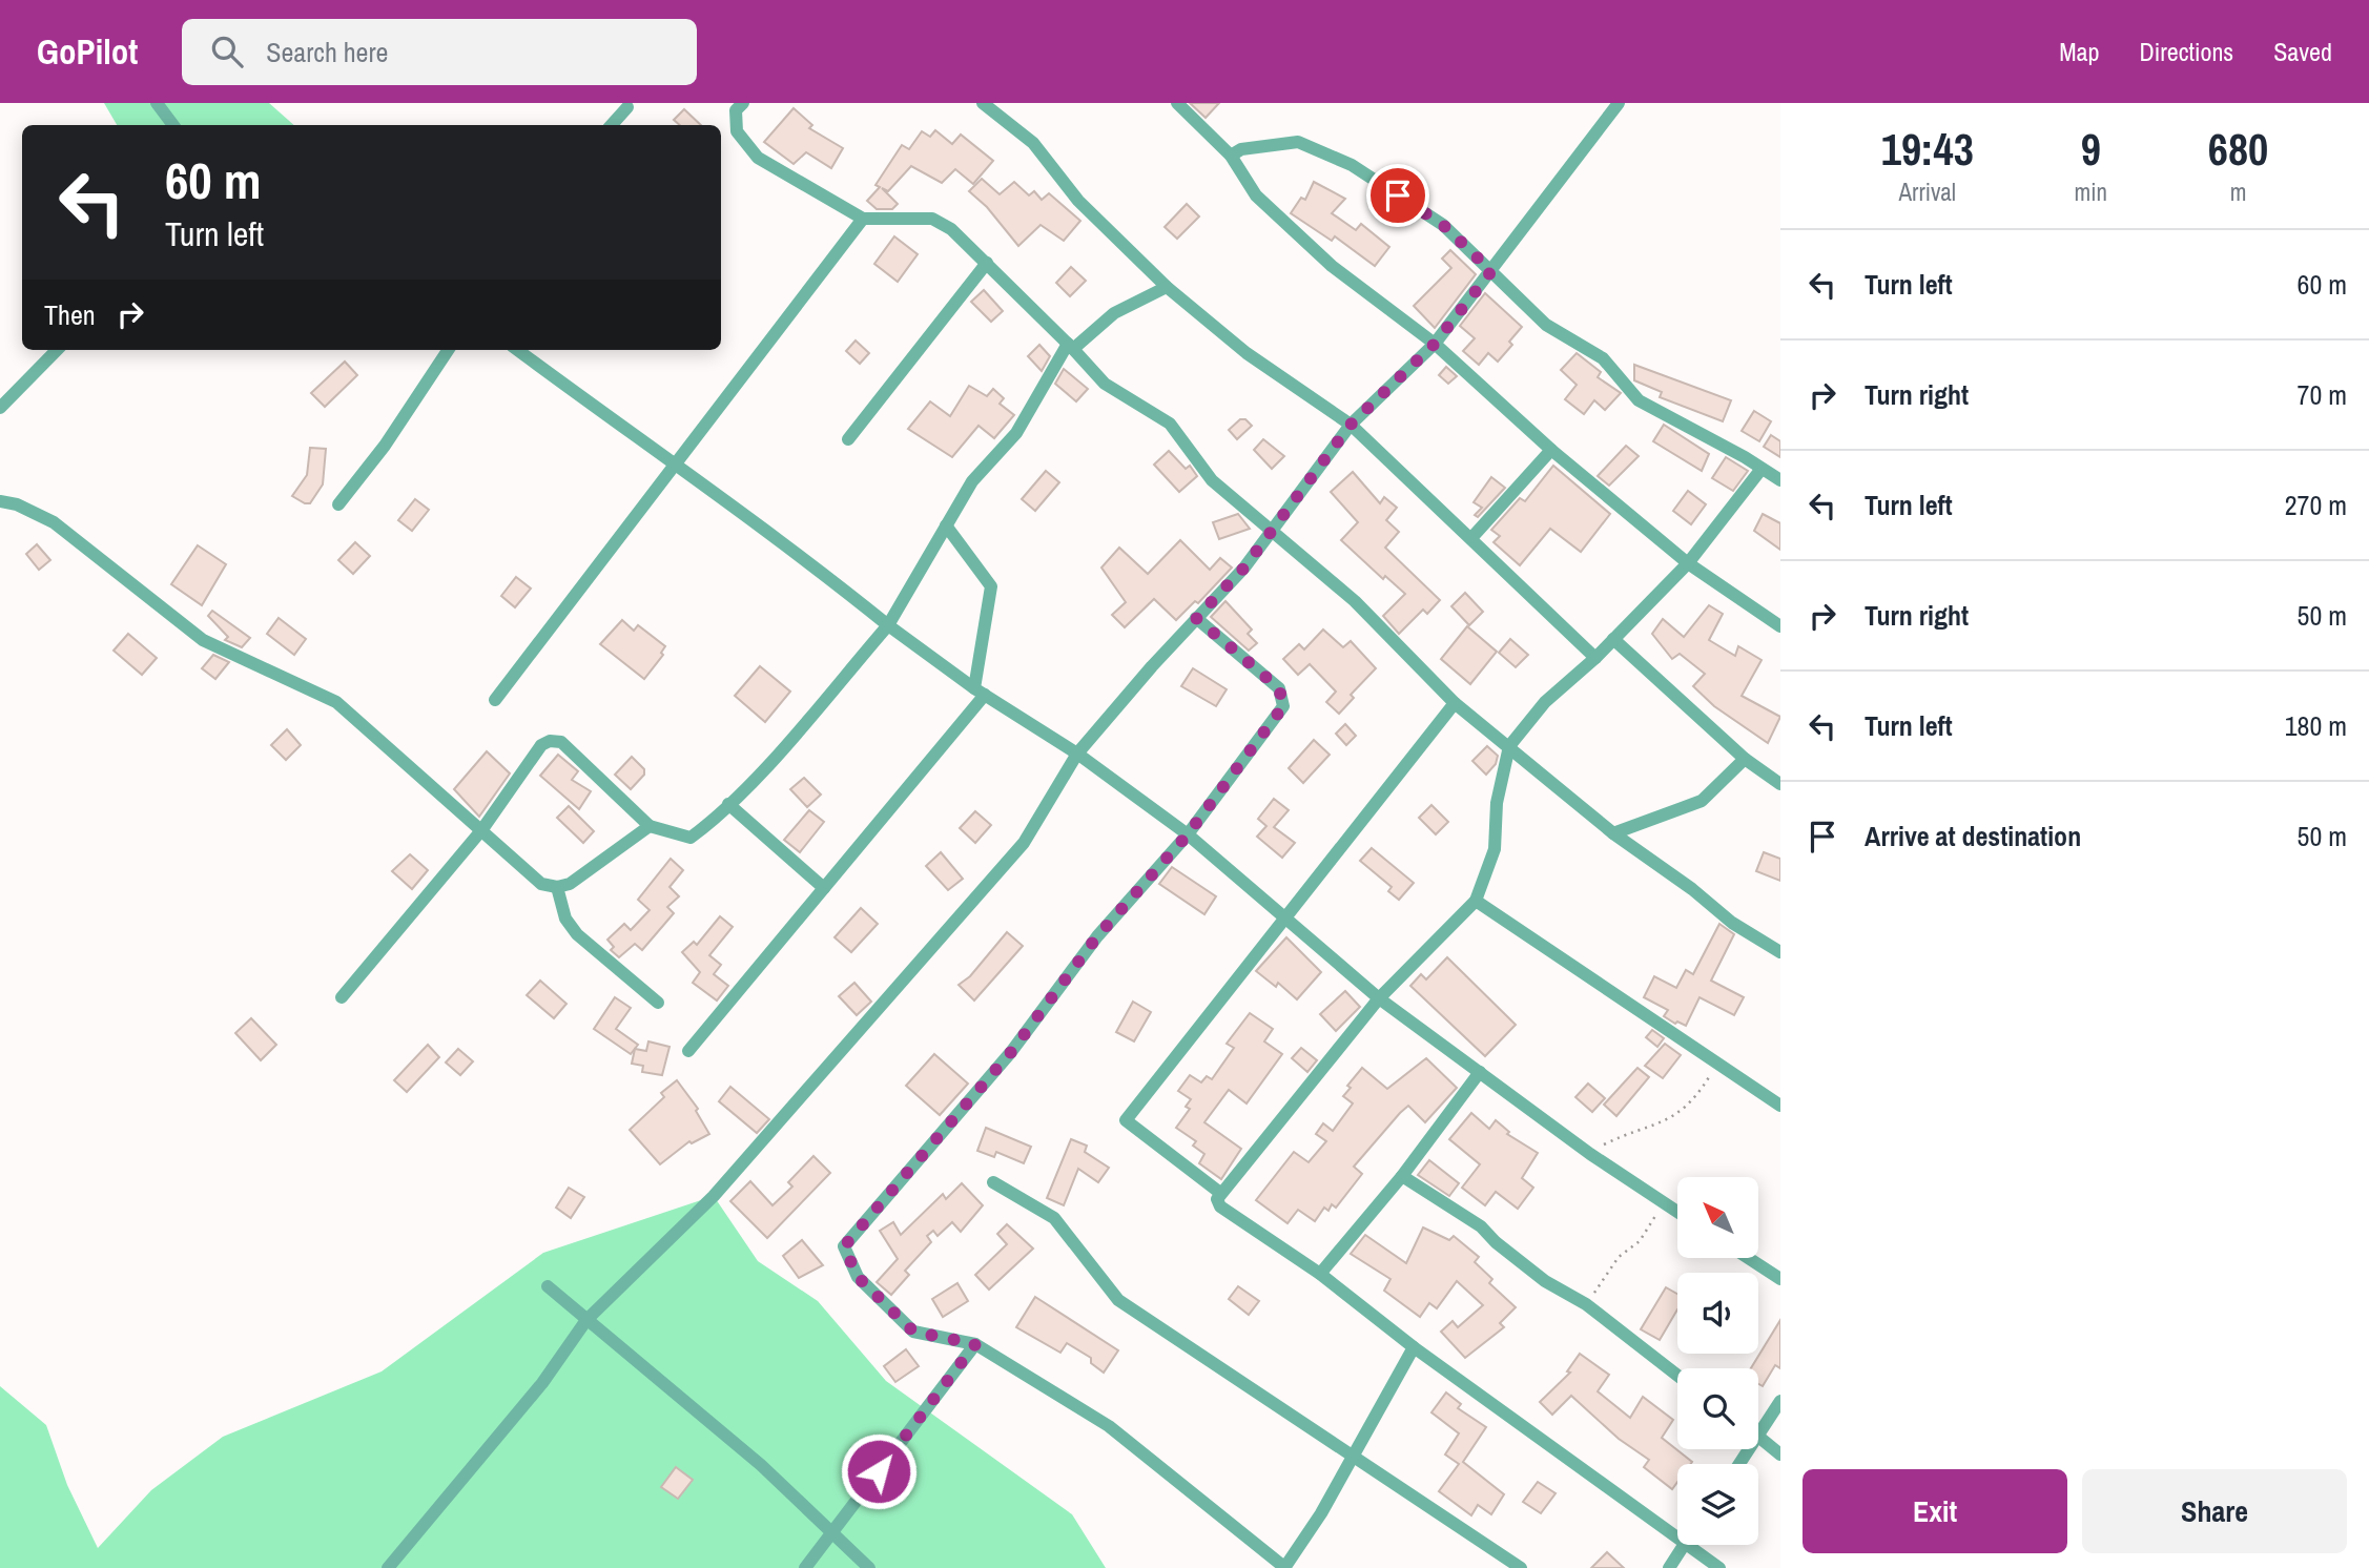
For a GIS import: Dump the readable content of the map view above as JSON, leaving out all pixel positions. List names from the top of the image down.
{
  "north": "top left",
  "page": {
    "header": "GoPilot",
    "search": "Search here",
    "nav": ["Map", "Directions", "Saved"],
    "eta": [
      "19:43",
      "Arrival",
      "9",
      "min",
      "680",
      "m"
    ],
    "turn": ["60 m", "Turn left"],
    "list": [
      {
        "name": "Turn left",
        "value": "60 m"
      },
      {
        "name": "Turn right",
        "value": "70 m"
      },
      {
        "name": "Turn left",
        "value": "270 m"
      },
      {
        "name": "Turn right",
        "value": "50 m"
      },
      {
        "name": "Turn left",
        "value": "180 m"
      },
      {
        "name": "Arrive at destination",
        "value": "50 m"
      }
    ],
    "then": "Then",
    "buttons": ["Exit", "Share"]
  }
}
